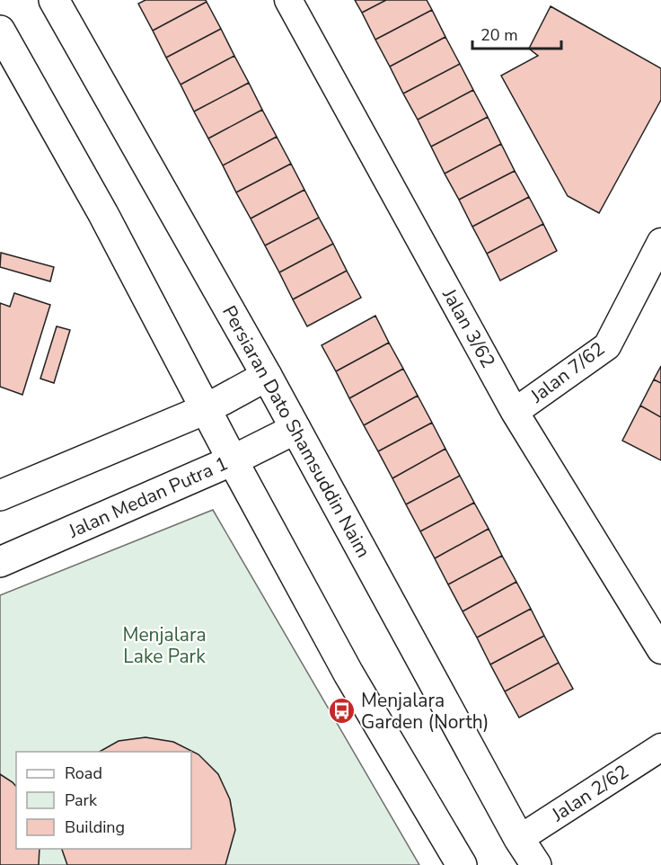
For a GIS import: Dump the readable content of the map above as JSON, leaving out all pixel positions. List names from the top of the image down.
{
  "streets": {
    "main road": ["Persiaran Dato Shamsuddin Naim", "Jalan Medan Putra 1"],
    "street": ["Jalan 3/62", "Jalan 7/62", "Jalan 2/62"]
  },
  "crossings": [
    ["Jalan 3/62", "Jalan 7/62"],
    ["Persiaran Dato Shamsuddin Naim", "Jalan Medan Putra 1"],
    ["Persiaran Dato Shamsuddin Naim", "Jalan 2/62"]
  ],
  "parks": ["Menjalara Lake Park"],
  "places": {
    "bus stop": ["Menjalara Garden (North)"]
  },
  "legend": ["Road", "Park", "Building"],
  "scale_bar": "20 m"
}
